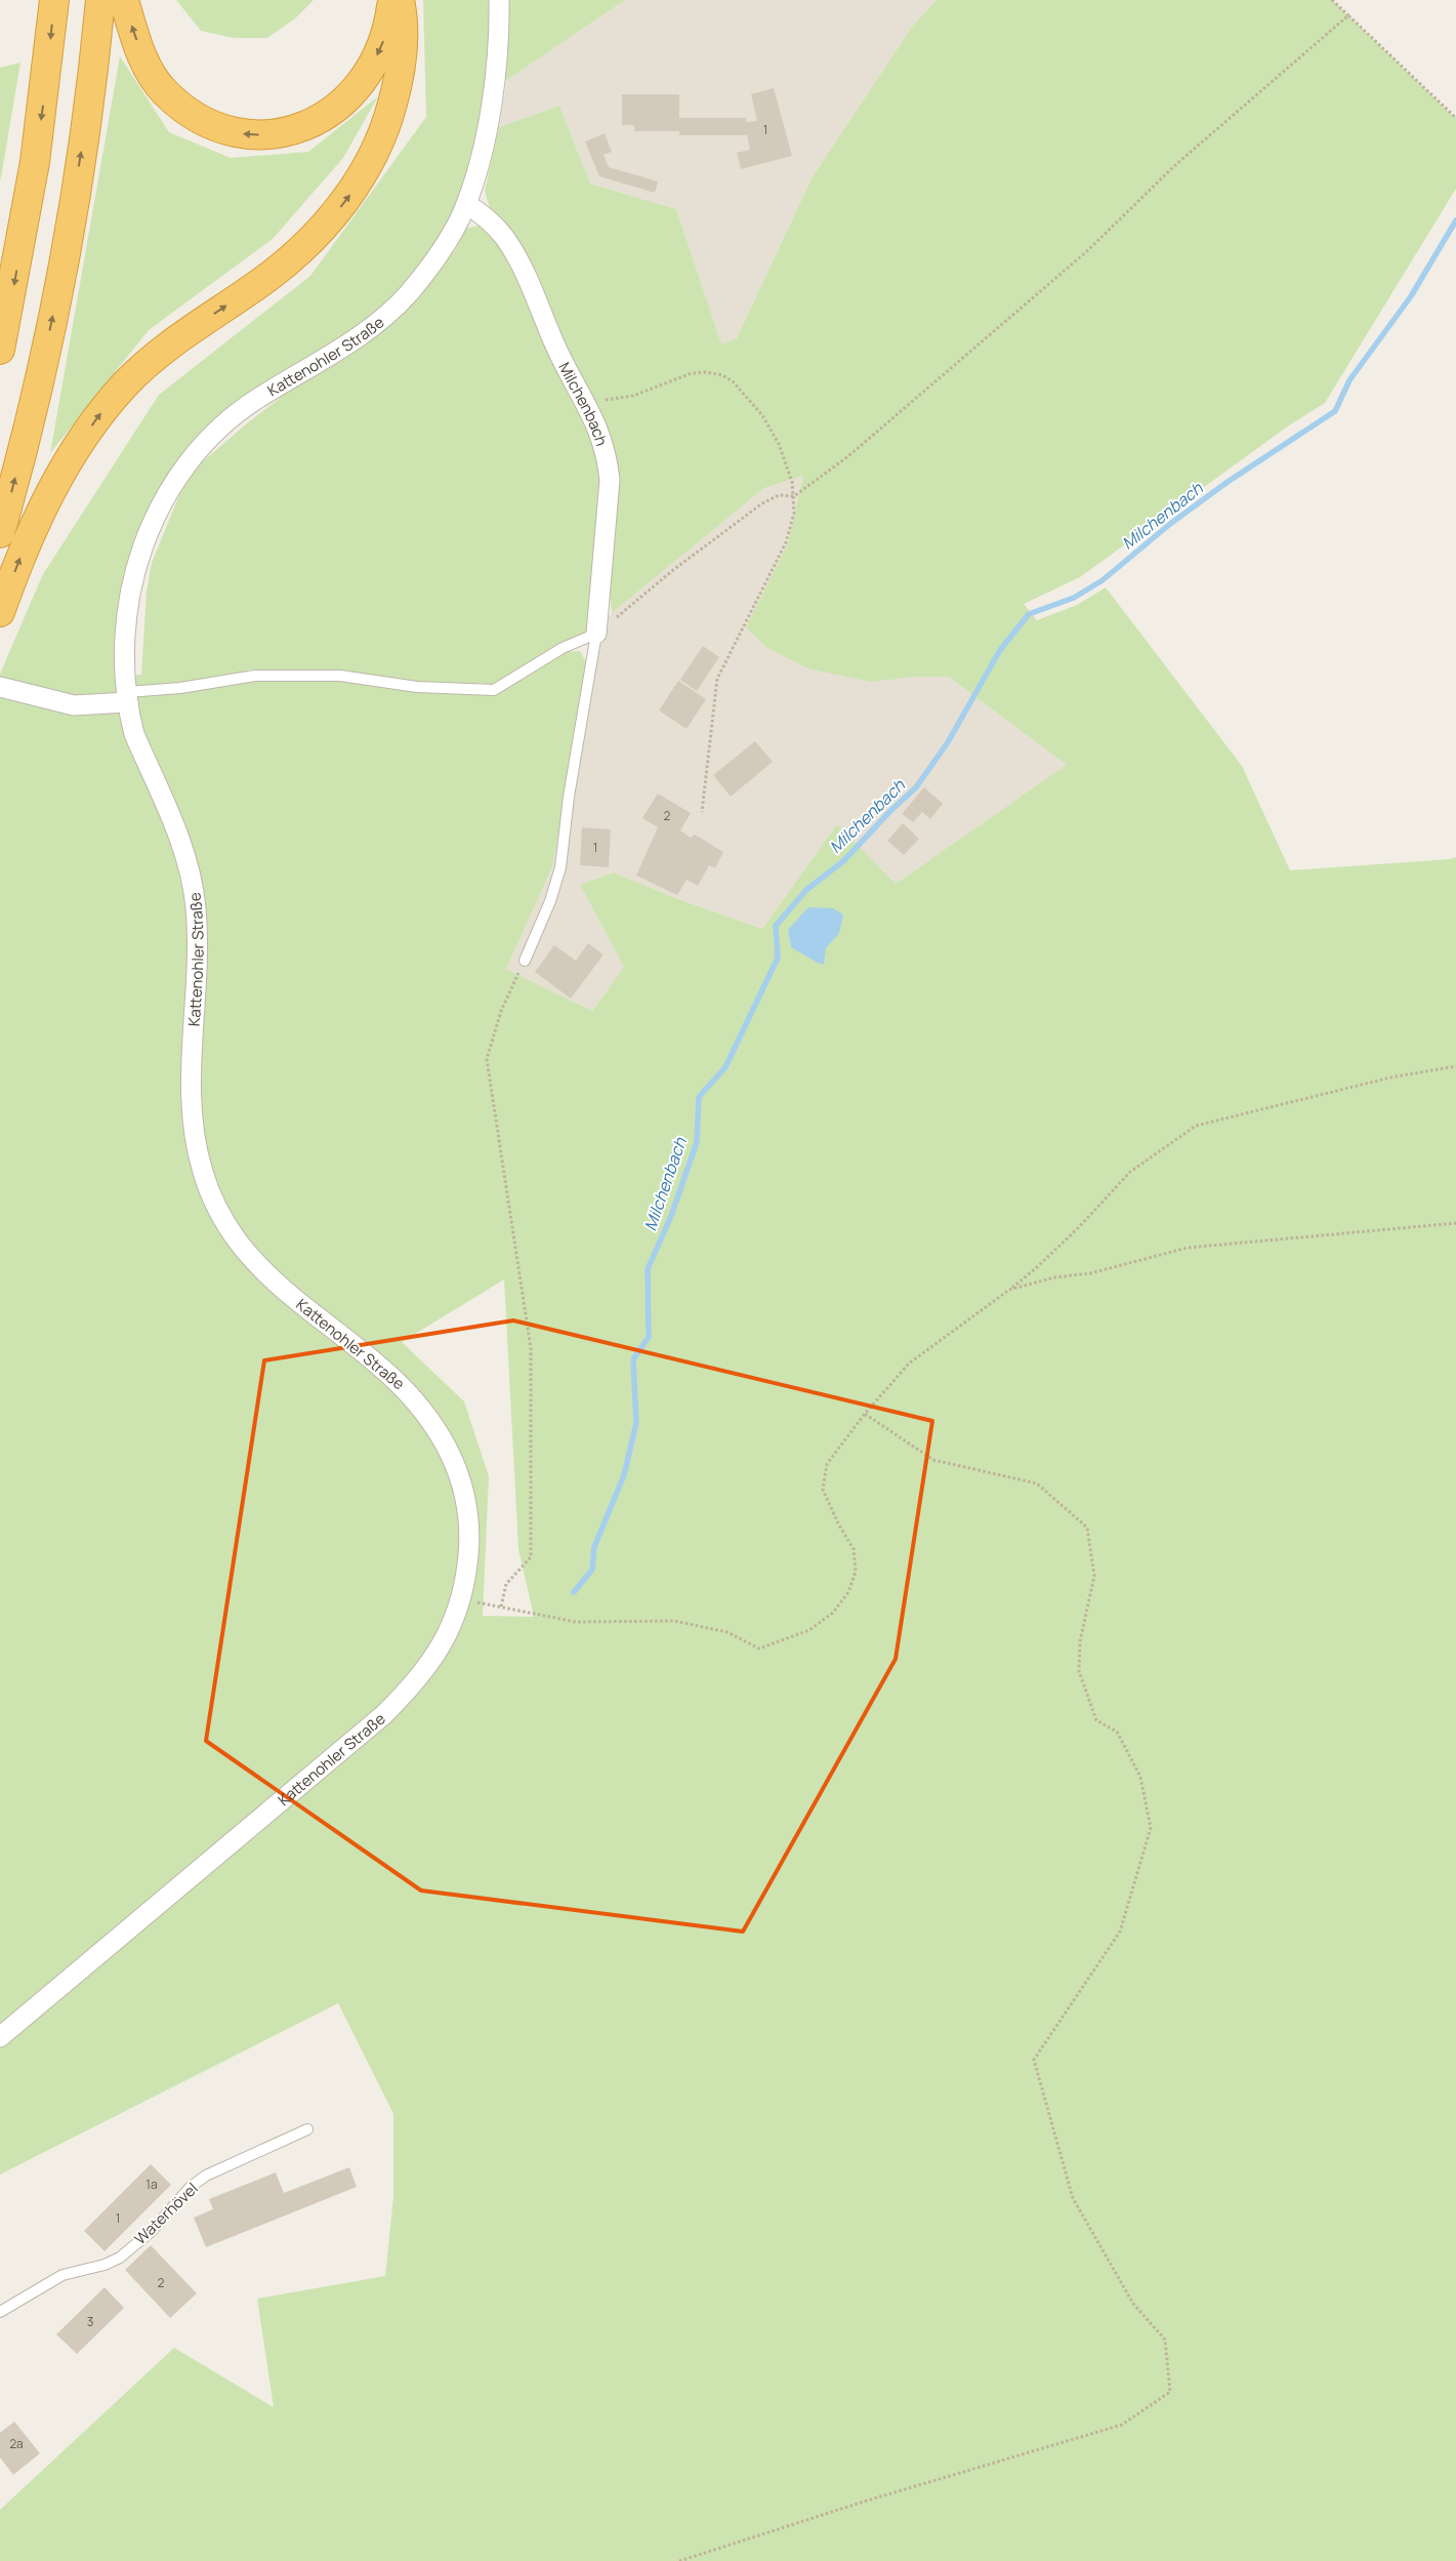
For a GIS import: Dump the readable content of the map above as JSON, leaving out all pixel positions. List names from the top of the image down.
{
  "streets": {
    "street": ["Kattenohler Straße", "Milchenbach"],
    "lane": ["Waterhövel"]
  },
  "crossings": [
    ["Kattenohler Straße", "Milchenbach"]
  ],
  "water": ["Milchenbach"],
  "house_numbers": [
    "1",
    "2",
    "1",
    "1a",
    "1",
    "2",
    "3",
    "2a"
  ]
}
